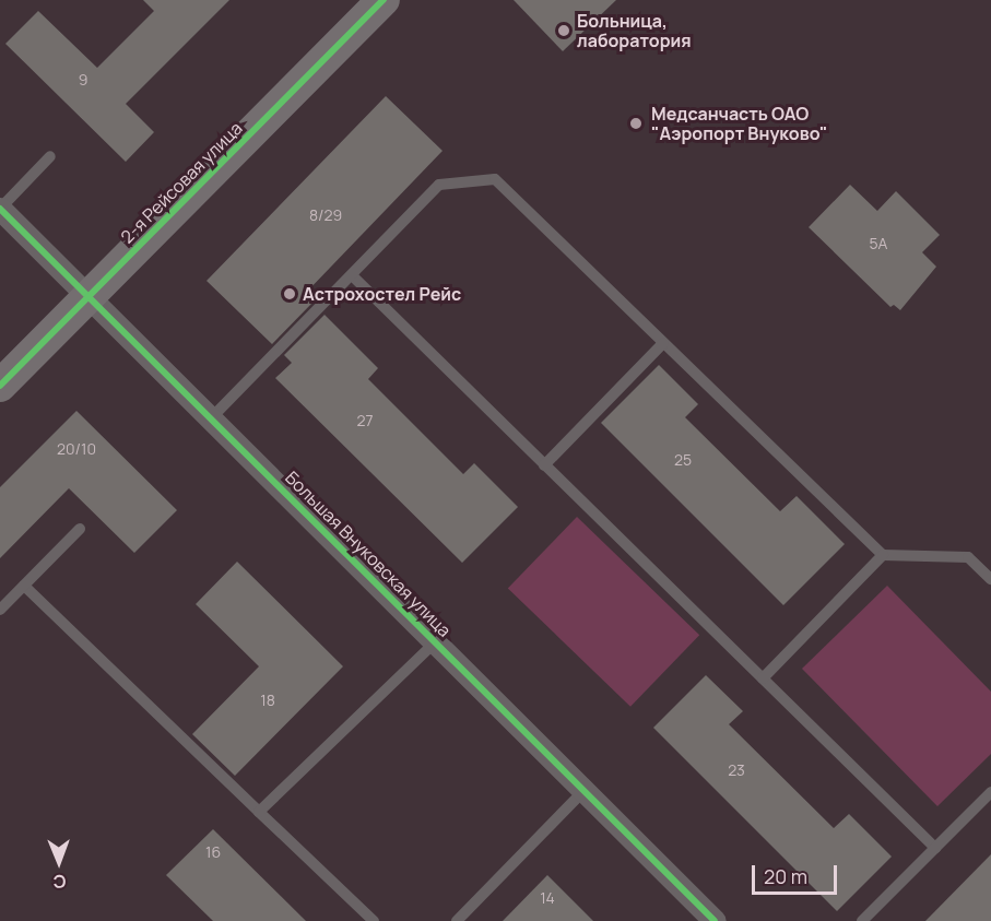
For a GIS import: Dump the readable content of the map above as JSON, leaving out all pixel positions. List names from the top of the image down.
{
  "streets": {
    "street": ["2-я Рейсовая улица", "Большая Внуковская улица"]
  },
  "crossings": [
    ["2-я Рейсовая улица", "Большая Внуковская улица"]
  ],
  "places": ["Больница, лаборатория", "Медсанчасть ОАО \"Аэропорт Внуково\"", "Астрохостел Рейс"],
  "house_numbers": [
    "9",
    "8/29",
    "5А",
    "27",
    "20/10",
    "25",
    "18",
    "23",
    "16",
    "14"
  ],
  "scale_bar": "20 m",
  "north": "bottom"
}
